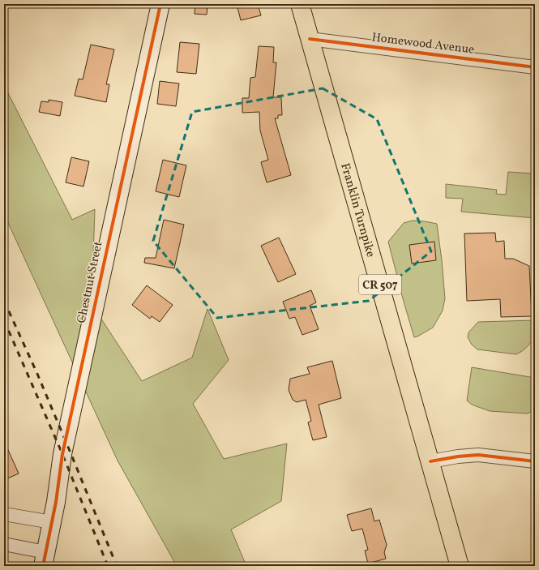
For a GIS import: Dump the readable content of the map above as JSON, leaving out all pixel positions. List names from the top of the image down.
{
  "streets": {
    "main road": ["Franklin Turnpike", "CR 507"],
    "street": ["Homewood Avenue", "Chestnut Street"]
  },
  "crossings": [
    ["Homewood Avenue", "Franklin Turnpike"]
  ]
}
